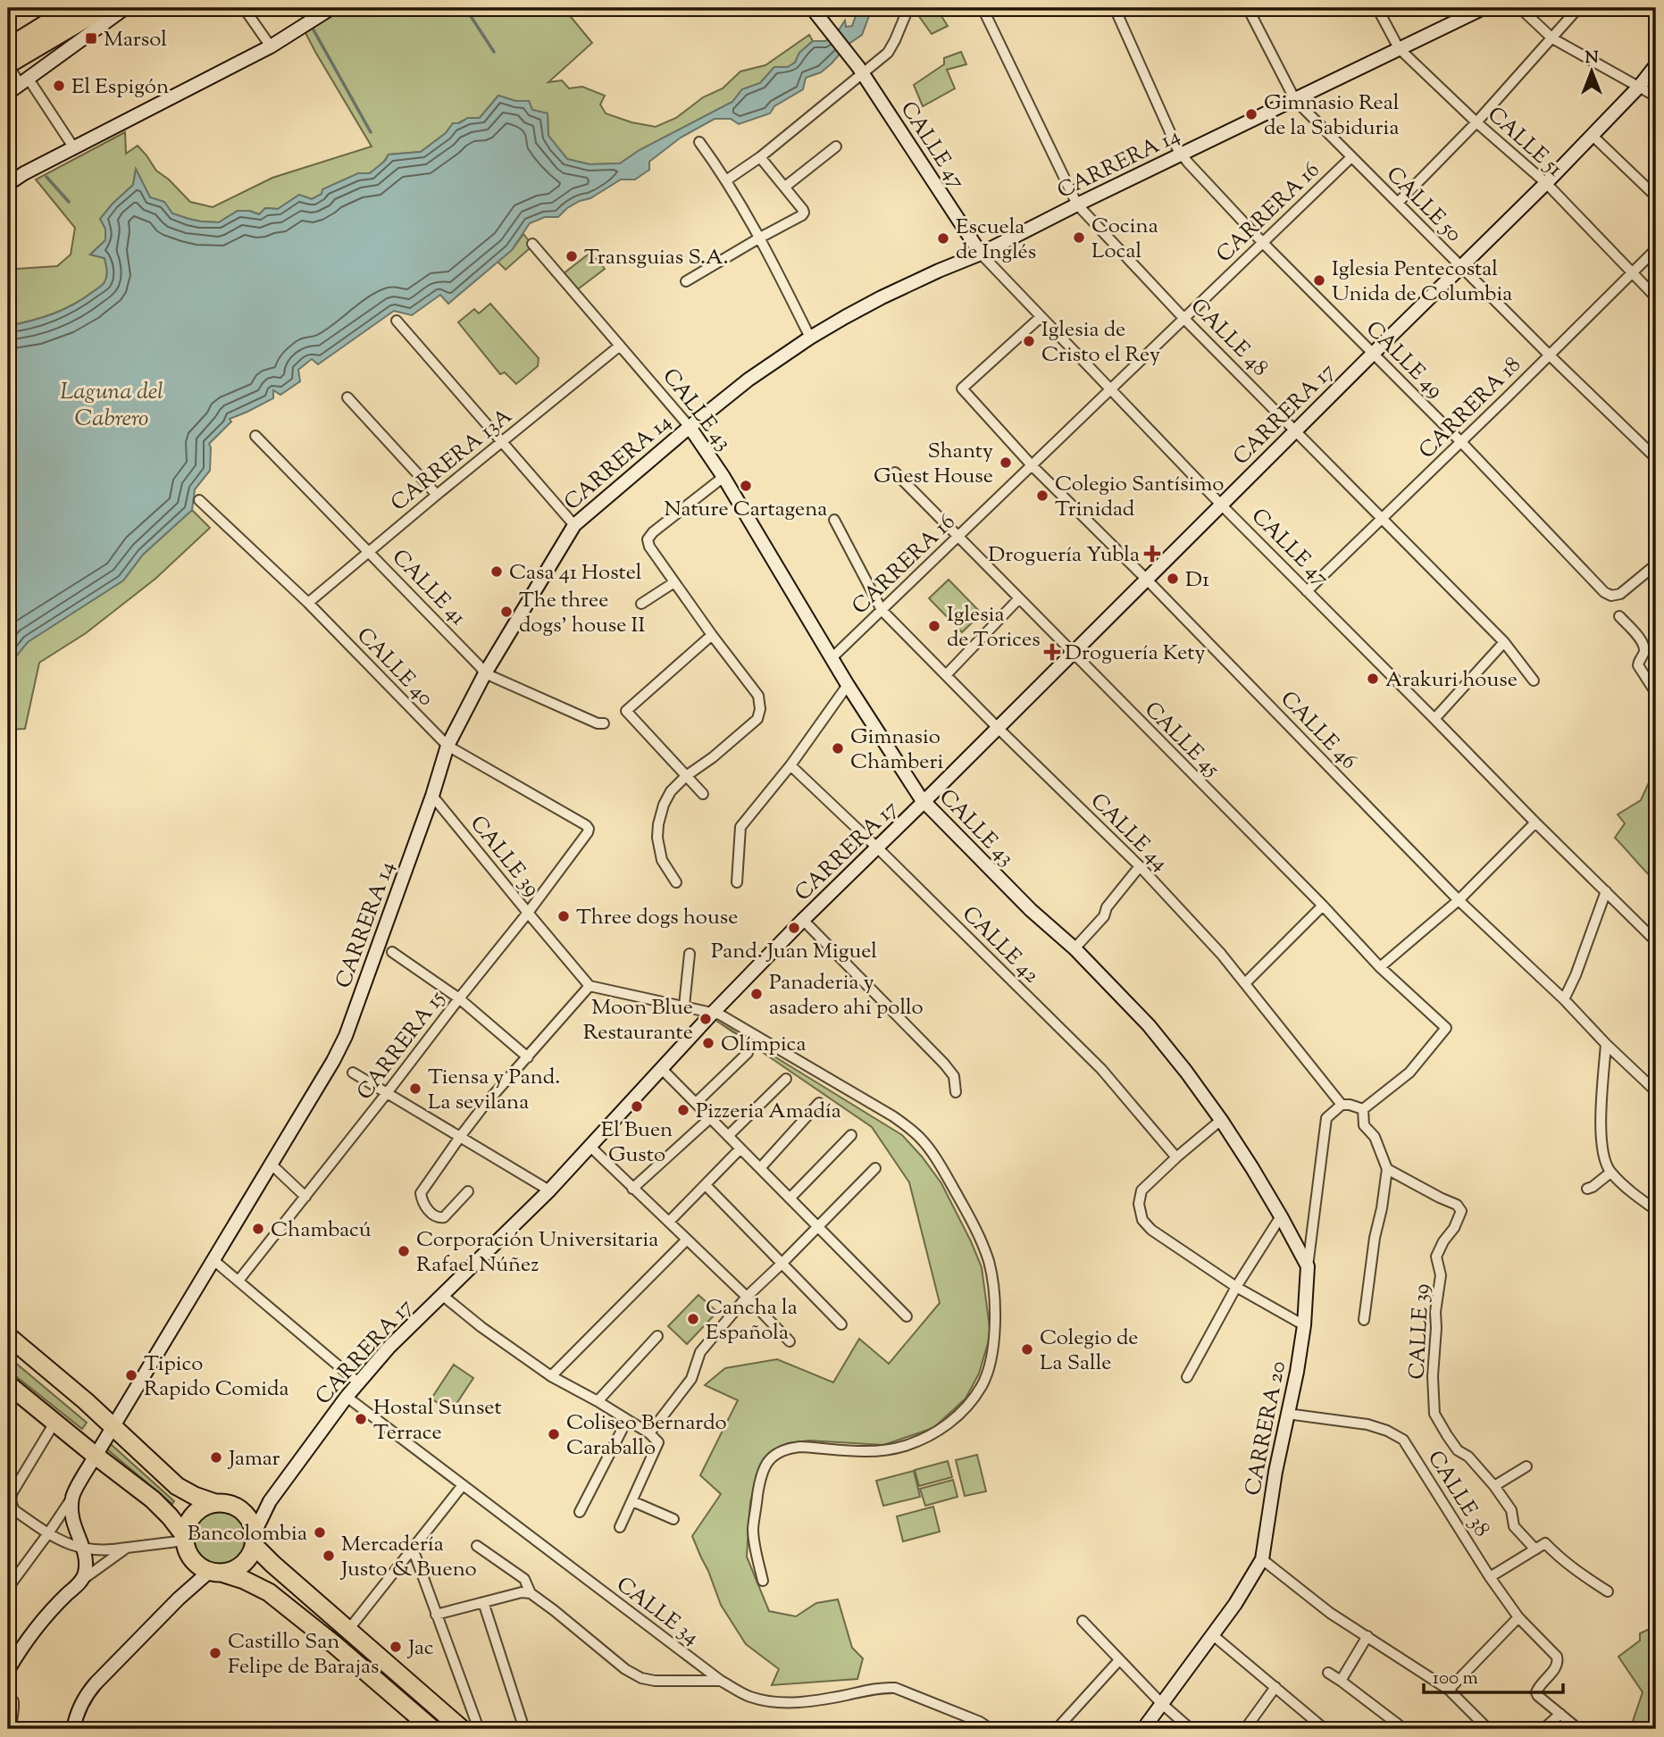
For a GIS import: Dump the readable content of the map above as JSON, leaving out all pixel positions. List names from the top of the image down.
{
  "streets": {
    "main road": [
      "CALLE 47",
      "CARRERA 14",
      "CALLE 43",
      "CARRERA 17",
      "CARRERA 20"
    ],
    "street": [
      "CALLE 51",
      "CALLE 50",
      "CARRERA 16",
      "CALLE 48",
      "CALLE 49",
      "CARRERA 18",
      "CARRERA 13A",
      "CALLE 41",
      "CALLE 40",
      "CALLE 46",
      "CALLE 45",
      "CALLE 44",
      "CALLE 39",
      "CALLE 42",
      "CARRERA 15",
      "CALLE 38",
      "CALLE 34"
    ]
  },
  "crossings": [
    ["CALLE 51", "CARRERA 14"],
    ["CALLE 51", "CARRERA 18"],
    ["CALLE 51", "CARRERA 17"],
    ["CALLE 47", "CARRERA 14"],
    ["CALLE 47", "CARRERA 16"],
    ["CALLE 47", "CARRERA 18"],
    ["CALLE 47", "CARRERA 17"],
    ["CALLE 47", "CALLE 46"],
    ["CARRERA 14", "CALLE 50"],
    ["CARRERA 14", "CALLE 48"],
    ["CARRERA 14", "CALLE 49"],
    ["CARRERA 14", "CALLE 43"],
    ["CARRERA 14", "CALLE 41"],
    ["CARRERA 14", "CALLE 40"],
    ["CARRERA 14", "CALLE 39"],
    ["CALLE 50", "CARRERA 16"],
    ["CALLE 50", "CARRERA 18"],
    ["CALLE 50", "CARRERA 17"],
    ["CARRERA 16", "CALLE 48"],
    ["CARRERA 16", "CALLE 49"],
    ["CARRERA 16", "CALLE 43"],
    ["CARRERA 16", "CALLE 46"],
    ["CARRERA 16", "CALLE 45"],
    ["CARRERA 16", "CALLE 44"],
    ["CALLE 48", "CARRERA 18"],
    ["CALLE 48", "CARRERA 17"],
    ["CALLE 49", "CARRERA 18"],
    ["CALLE 49", "CARRERA 17"],
    ["CALLE 43", "CARRERA 17"],
    ["CALLE 43", "CARRERA 13A"],
    ["CALLE 43", "CARRERA 20"],
    ["CARRERA 17", "CALLE 46"],
    ["CARRERA 17", "CALLE 45"],
    ["CARRERA 17", "CALLE 44"],
    ["CARRERA 17", "CALLE 42"],
    ["CARRERA 17", "CALLE 34"],
    ["CARRERA 13A", "CALLE 41"],
    ["CARRERA 13A", "CALLE 40"],
    ["CALLE 40", "CARRERA 15"],
    ["CALLE 44", "CARRERA 20"],
    ["CALLE 39", "CARRERA 15"],
    ["CARRERA 20", "CALLE 38"]
  ],
  "water": ["Laguna del Cabrero"],
  "places": {
    "transit": ["Marsol"],
    "other": [
      "El Espigón",
      "Gimnasio Real de la Sabiduria",
      "Cocina Local",
      "Escuela de Inglés",
      "Transguias S.A.",
      "Iglesia Pentecostal Unida de Columbia",
      "Iglesia de Cristo el Rey",
      "Shanty Guest House",
      "Nature Cartagena",
      "Colegio Santísimo Trinidad",
      "Casa 41 Hostel",
      "D1",
      "The three dogs' house II",
      "Iglesia de Torices",
      "Arakuri house",
      "Gimnasio Chamberi",
      "Three dogs house",
      "Pand. Juan Miguel",
      "Panaderia y asadero ahi pollo",
      "Moon Blue Restaurante",
      "Olímpica",
      "Tiensa y Pand. La sevilana",
      "El Buen Gusto",
      "Pizzeria Amadía",
      "Chambacú",
      "Corporación Universitaria Rafael Núñez",
      "Cancha la Española",
      "Colegio de La Salle",
      "Tipico Rapido Comida",
      "Hostal Sunset Terrace",
      "Coliseo Bernardo Caraballo",
      "Jamar",
      "Bancolombia",
      "Mercadería Justo & Bueno",
      "Jac",
      "Castillo San Felipe de Barajas"
    ],
    "health": ["Droguería Yubla", "Droguería Kety"]
  },
  "scale_bar": "100 m",
  "north": "top"
}
